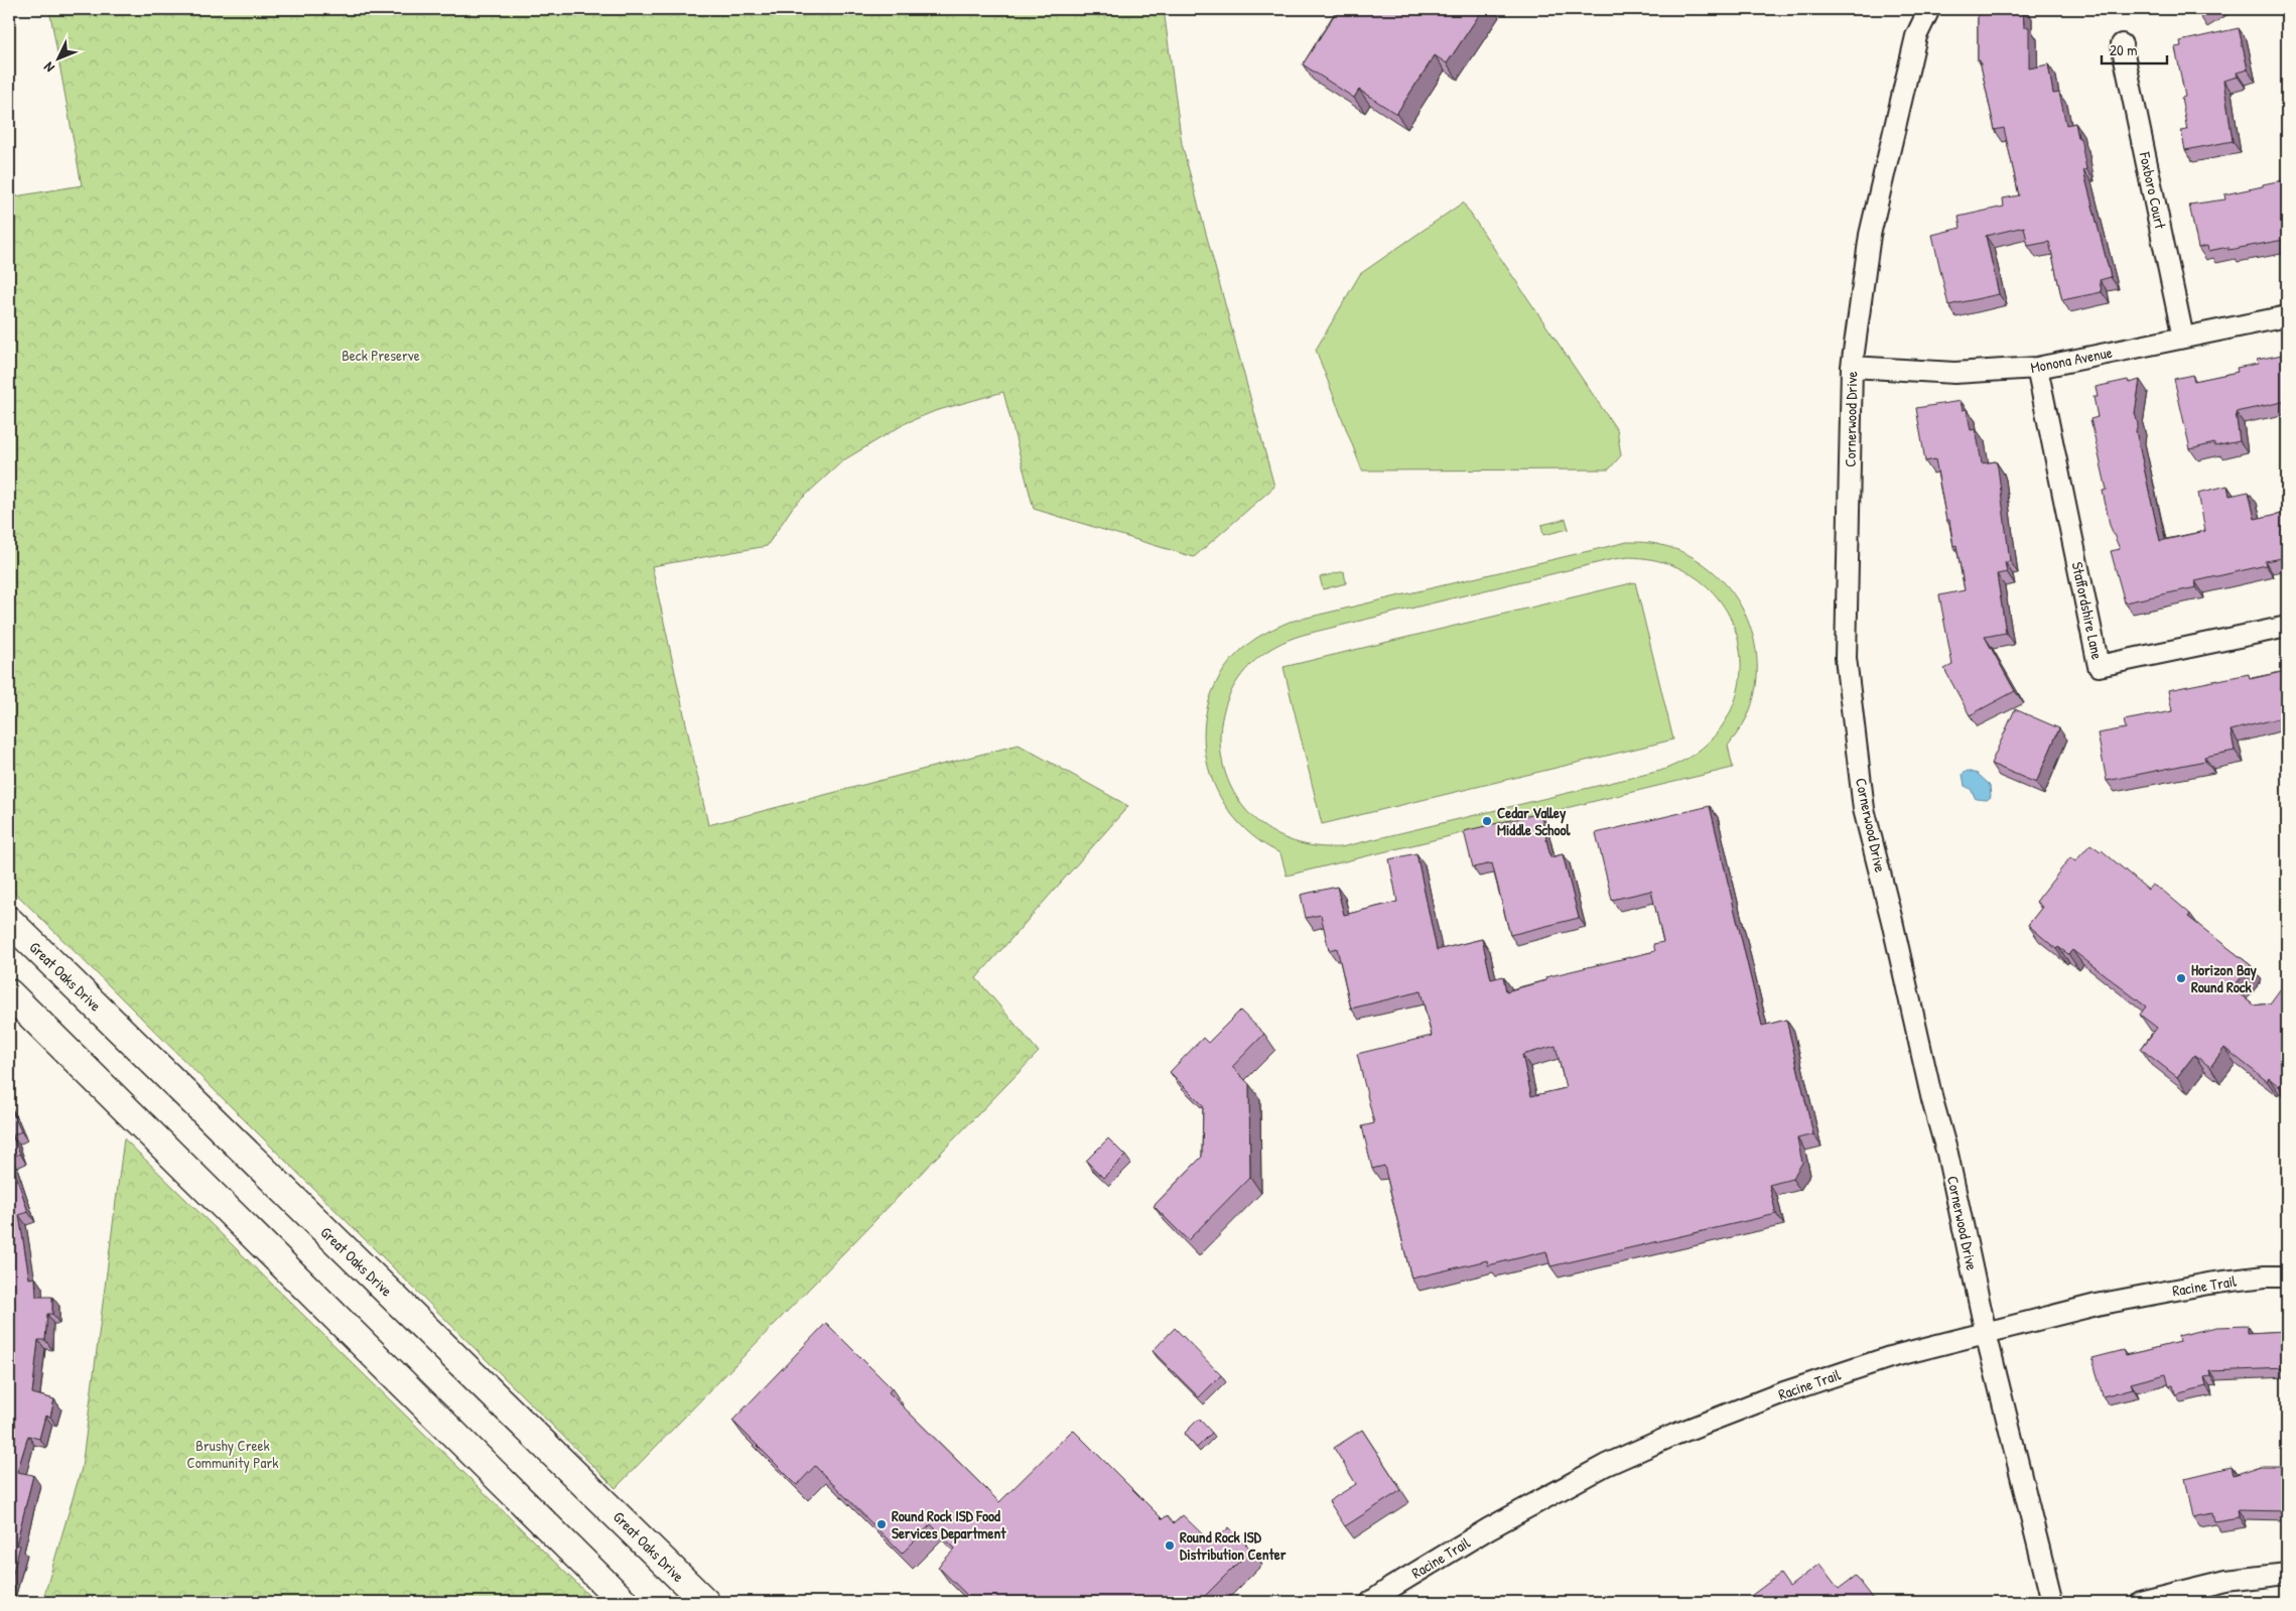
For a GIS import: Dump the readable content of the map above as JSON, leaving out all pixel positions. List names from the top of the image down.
{
  "streets": {
    "street": [
      "Foxboro Court",
      "Monona Avenue",
      "Cornerwood Drive",
      "Staffordshire Lane",
      "Great Oaks Drive",
      "Racine Trail"
    ]
  },
  "crossings": [
    ["Foxboro Court", "Monona Avenue"],
    ["Monona Avenue", "Cornerwood Drive"],
    ["Monona Avenue", "Staffordshire Lane"],
    ["Cornerwood Drive", "Racine Trail"]
  ],
  "parks": ["Beck Preserve", "Brushy Creek Community Park"],
  "places": [
    "Cedar Valley Middle School",
    "Horizon Bay Round Rock",
    "Round Rock ISD Food Services Department",
    "Round Rock ISD Distribution Center"
  ],
  "scale_bar": "20 m",
  "north": "bottom left"
}
